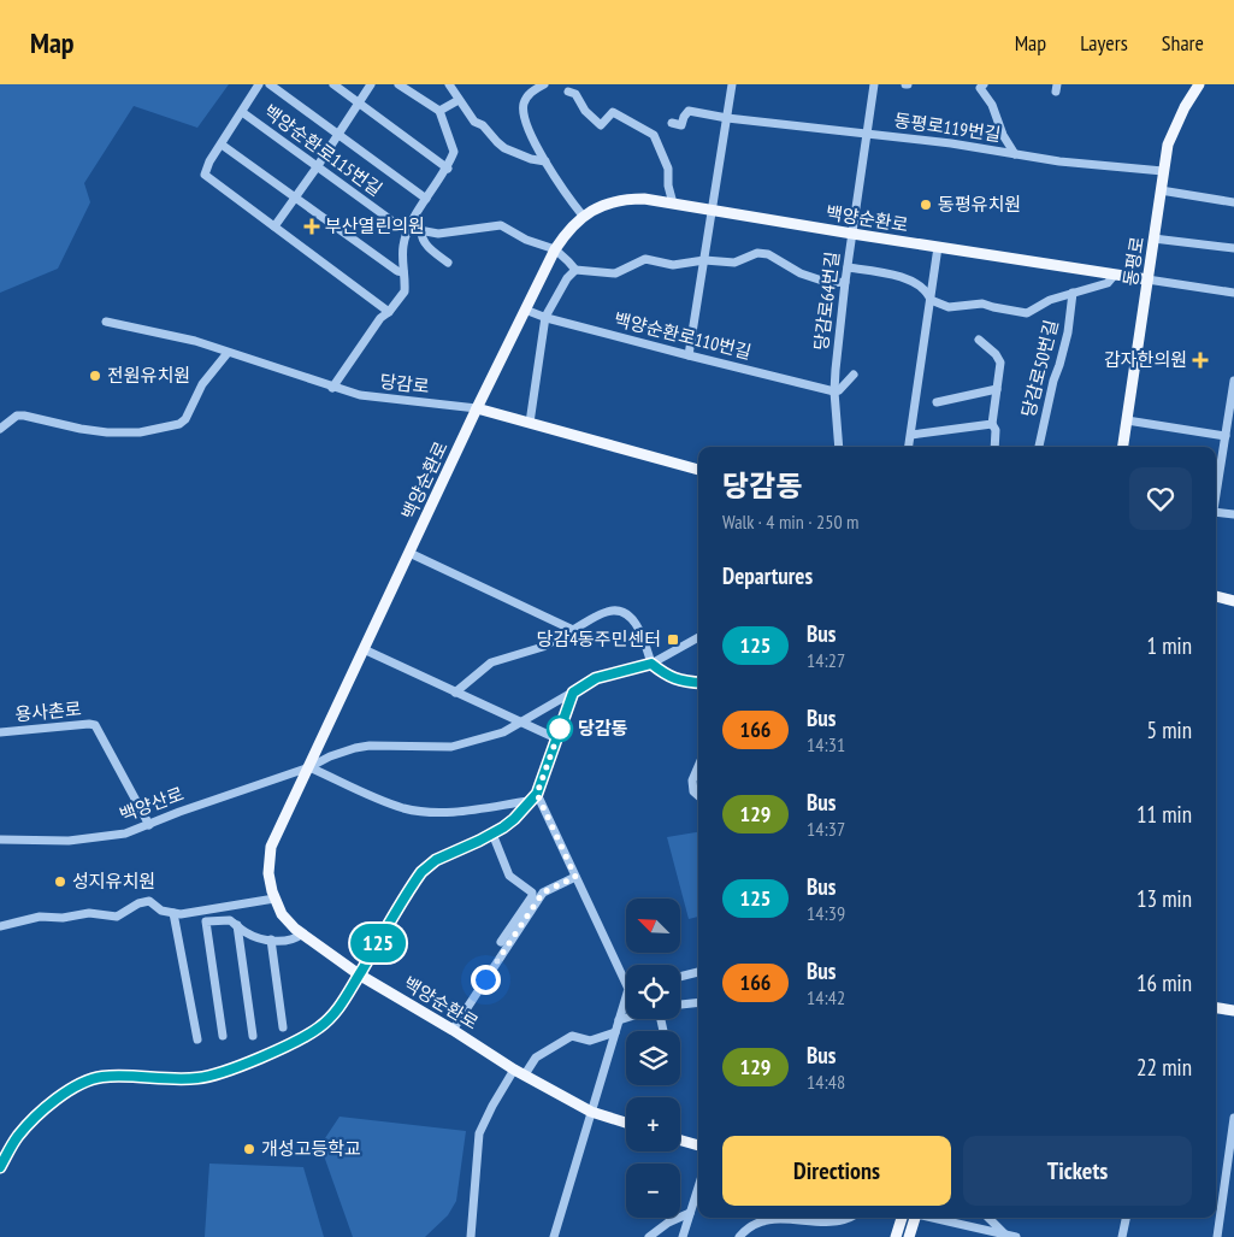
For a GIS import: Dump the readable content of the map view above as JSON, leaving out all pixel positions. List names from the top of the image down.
{
  "streets": {
    "main road": ["백양순환로", "동평로", "당감로"],
    "street": [
      "동평로119번길",
      "백양순환로115번길",
      "당감로64번길",
      "백양순환로110번길",
      "당감로50번길",
      "용사촌로",
      "백양산로"
    ]
  },
  "crossings": [
    ["동평로119번길", "동평로"],
    ["동평로119번길", "당감로64번길"],
    ["백양순환로115번길", "백양순환로"],
    ["백양순환로", "동평로"],
    ["백양순환로", "당감로64번길"],
    ["백양순환로", "백양순환로110번길"],
    ["백양순환로", "당감로"],
    ["백양순환로", "백양산로"],
    ["당감로64번길", "백양순환로110번길"],
    ["용사촌로", "백양산로"]
  ],
  "places": {
    "other": [
      "동평유치원",
      "전원유치원",
      "당감동",
      "성지유치원",
      "개성고등학교"
    ],
    "health": ["부산열린의원", "갑자한의원"],
    "transit": ["당감4동주민센터"]
  },
  "lines": ["bus line 125"],
  "north": "top left",
  "page": {
    "header": "Map",
    "nav": ["Map", "Layers", "Share"],
    "on_map": "125",
    "heading": [
      ["당감동", "Walk · 4 min · 250 m"],
      "Departures"
    ],
    "list": [
      {
        "mark": "125",
        "name": "Bus",
        "note": "14:27",
        "value": "1 min"
      },
      {
        "mark": "166",
        "name": "Bus",
        "note": "14:31",
        "value": "5 min"
      },
      {
        "mark": "129",
        "name": "Bus",
        "note": "14:37",
        "value": "11 min"
      },
      {
        "mark": "125",
        "name": "Bus",
        "note": "14:39",
        "value": "13 min"
      },
      {
        "mark": "166",
        "name": "Bus",
        "note": "14:42",
        "value": "16 min"
      },
      {
        "mark": "129",
        "name": "Bus",
        "note": "14:48",
        "value": "22 min"
      }
    ],
    "map_buttons": ["+", "−"],
    "buttons": ["Directions", "Tickets"]
  }
}
